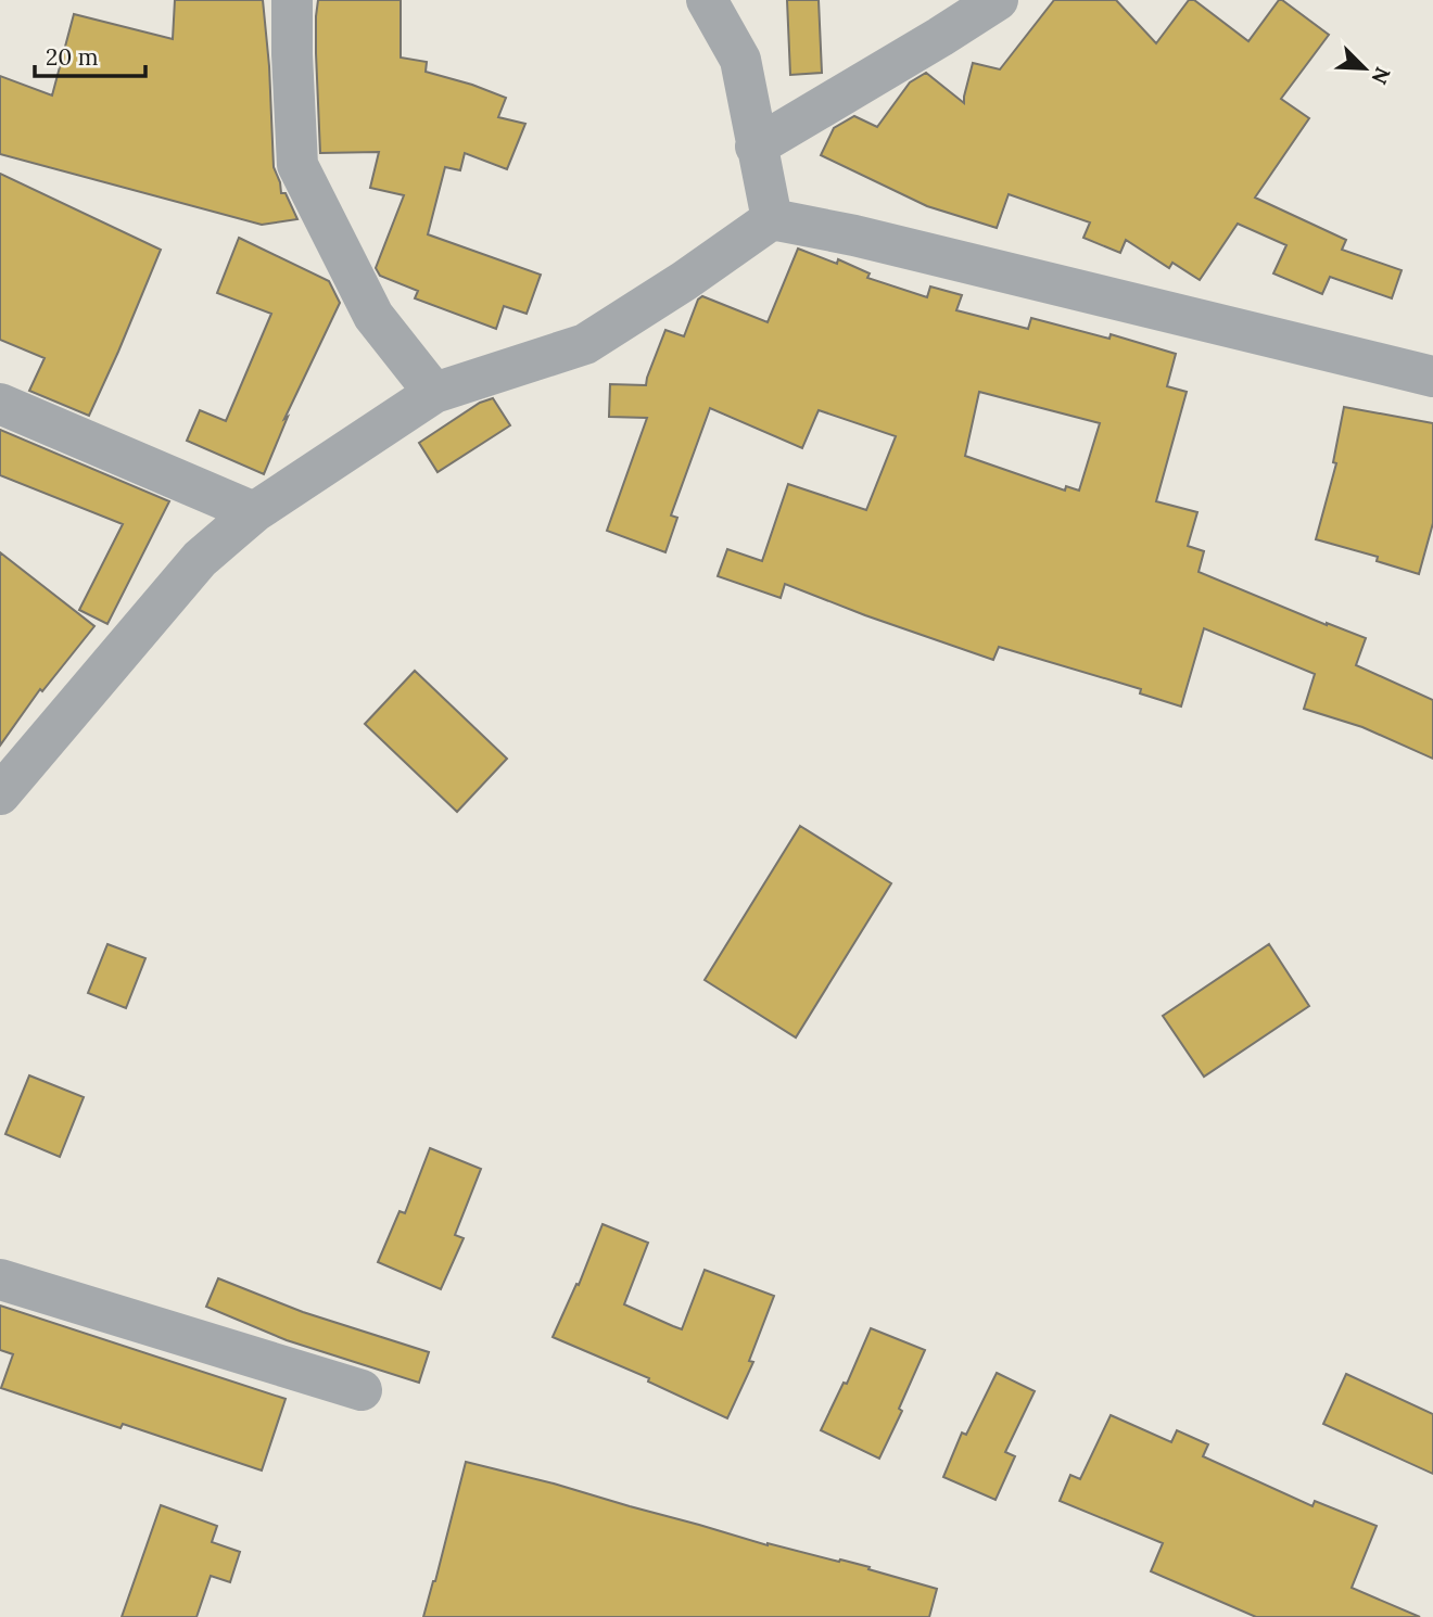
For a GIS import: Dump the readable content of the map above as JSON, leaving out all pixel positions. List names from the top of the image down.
{
  "scale_bar": "20 m",
  "north": "bottom right"
}
